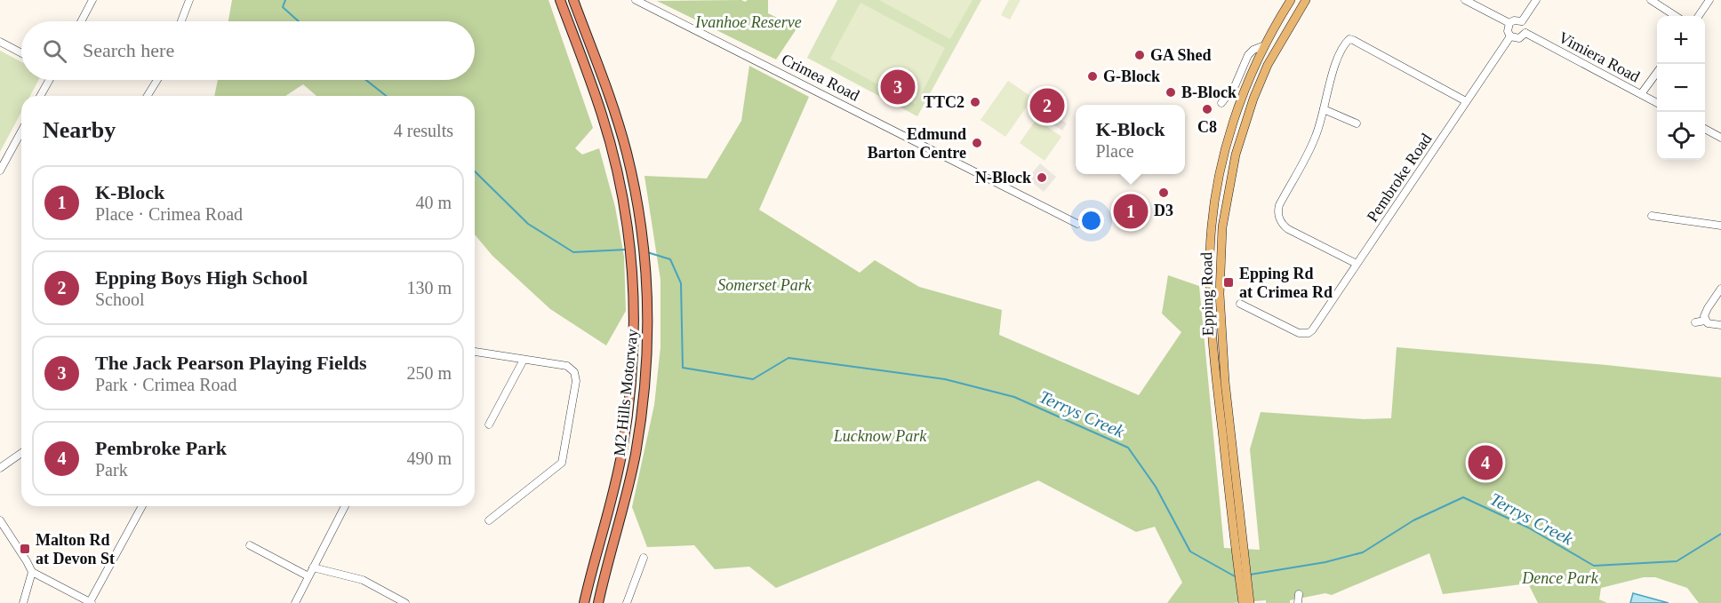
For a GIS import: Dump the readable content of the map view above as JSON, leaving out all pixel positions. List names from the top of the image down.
{
  "streets": {
    "highway": ["M2 Hills Motorway"],
    "main road": ["Epping Road"],
    "street": ["Vimiera Road", "Crimea Road", "Pembroke Road"]
  },
  "crossings": [
    ["Vimiera Road", "Pembroke Road"]
  ],
  "water": ["Terrys Creek"],
  "parks": [
    "Ivanhoe Reserve",
    "Somerset Park",
    "Lucknow Park",
    "Dence Park"
  ],
  "places": {
    "other": [
      "GA Shed",
      "G-Block",
      "B-Block",
      "TTC2",
      "C8",
      "Edmund Barton Centre",
      "N-Block",
      "D3"
    ],
    "transit": ["Epping Rd at Crimea Rd", "Malton Rd at Devon St"]
  },
  "page": {
    "map_buttons": ["+", "−"],
    "search": "Search here",
    "pins": [
      "3",
      "2",
      "1",
      "4"
    ],
    "heading": ["Nearby", "4 results"],
    "popup": ["K-Block", "Place"],
    "list": [
      {
        "mark": "1",
        "name": "K-Block",
        "note": "Place · Crimea Road",
        "value": "40 m"
      },
      {
        "mark": "2",
        "name": "Epping Boys High School",
        "note": "School",
        "value": "130 m"
      },
      {
        "mark": "3",
        "name": "The Jack Pearson Playing Fields",
        "note": "Park · Crimea Road",
        "value": "250 m"
      },
      {
        "mark": "4",
        "name": "Pembroke Park",
        "note": "Park",
        "value": "490 m"
      }
    ]
  }
}
